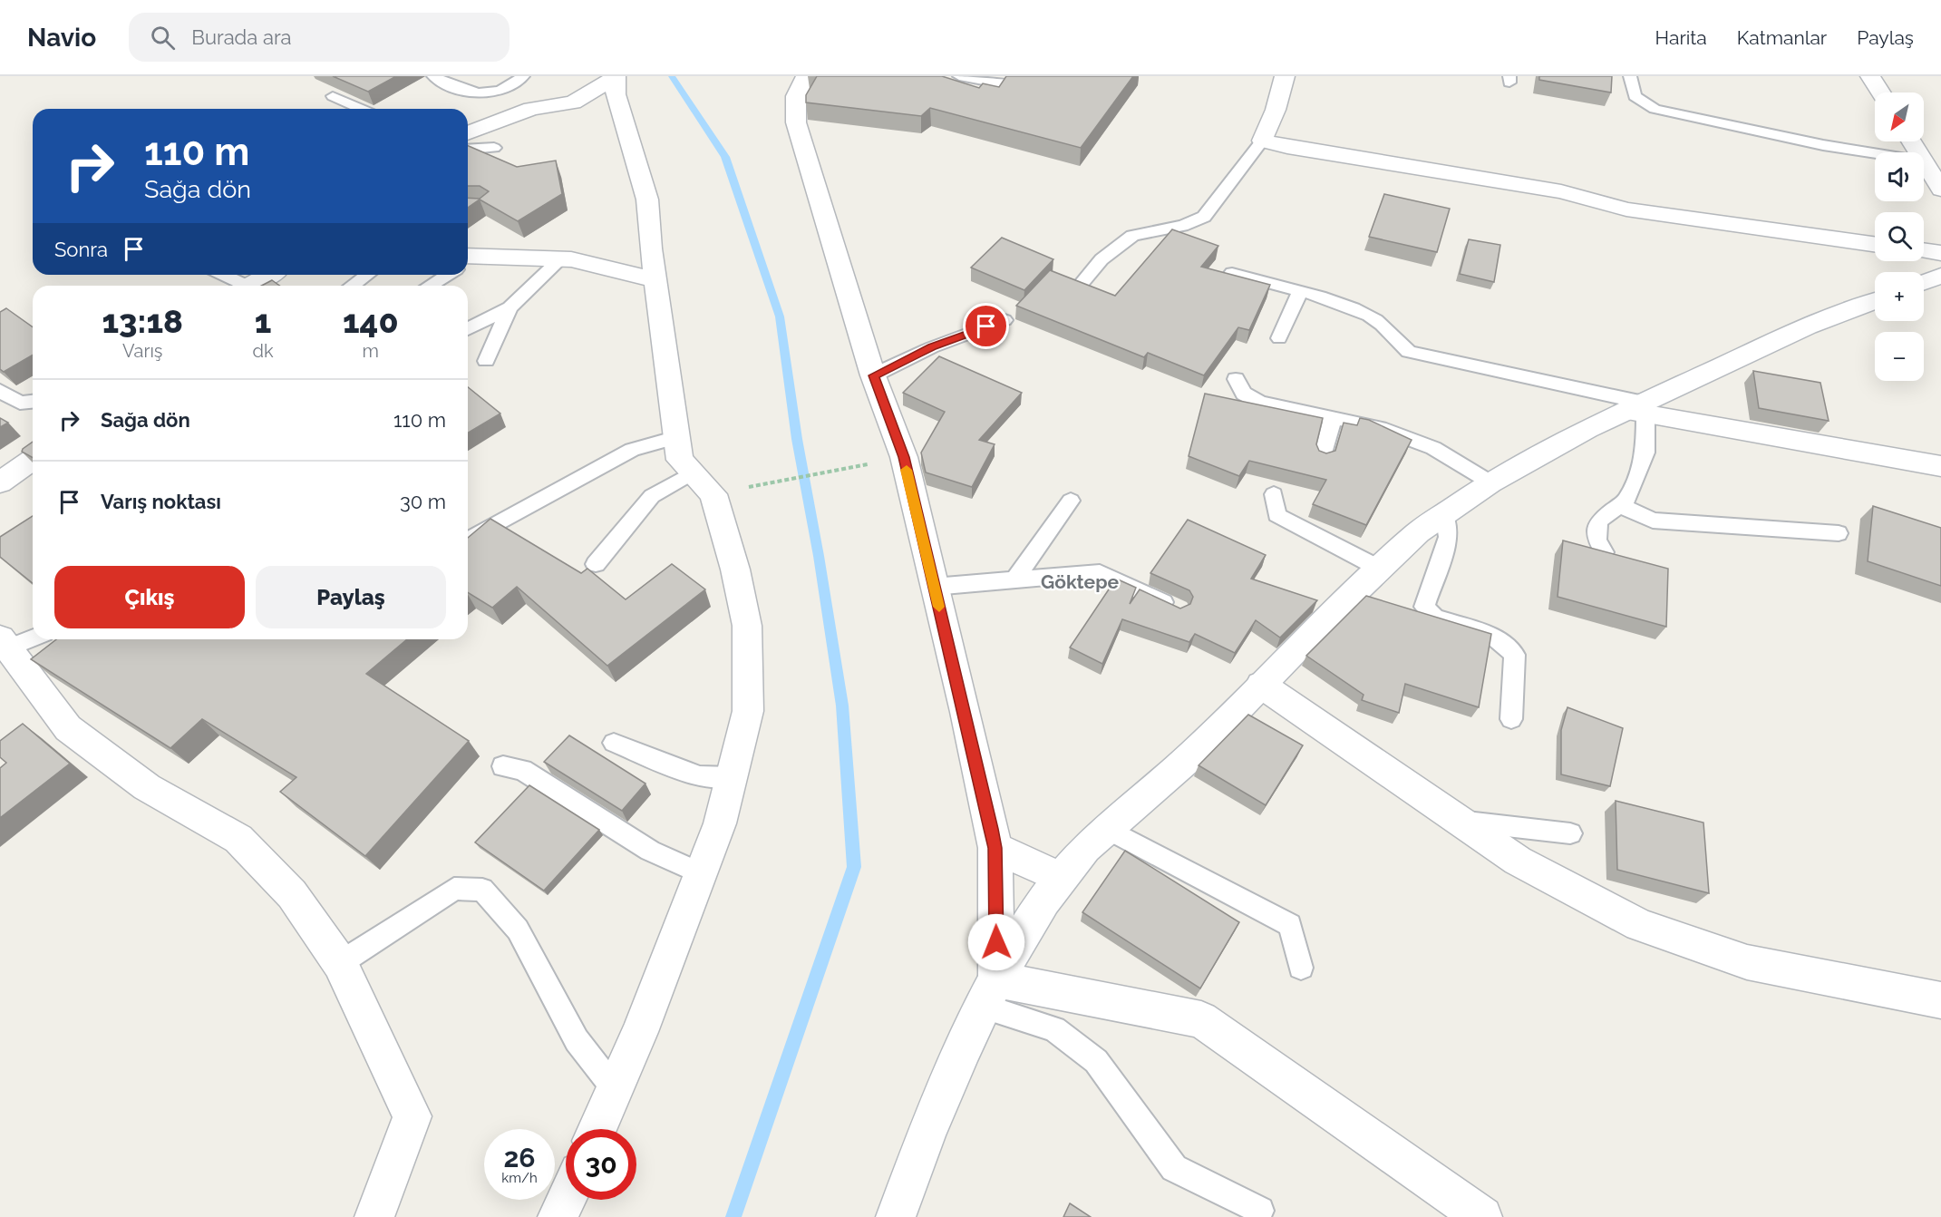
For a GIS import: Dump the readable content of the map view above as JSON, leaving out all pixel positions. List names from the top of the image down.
{
  "districts": ["Göktepe"],
  "north": "bottom left",
  "page": {
    "header": "Navio",
    "search": "Burada ara",
    "nav": ["Harita", "Katmanlar", "Paylaş"],
    "map_buttons": ["+", "−"],
    "turn": ["110 m", "Sağa dön"],
    "then": "Sonra",
    "eta": [
      "13:18",
      "Varış",
      "1",
      "dk",
      "140",
      "m"
    ],
    "list": [
      {
        "name": "Sağa dön",
        "value": "110 m"
      },
      {
        "name": "Varış noktası",
        "value": "30 m"
      }
    ],
    "buttons": ["Çıkış", "Paylaş"],
    "speed": "26 km/h",
    "limit": "30"
  }
}
